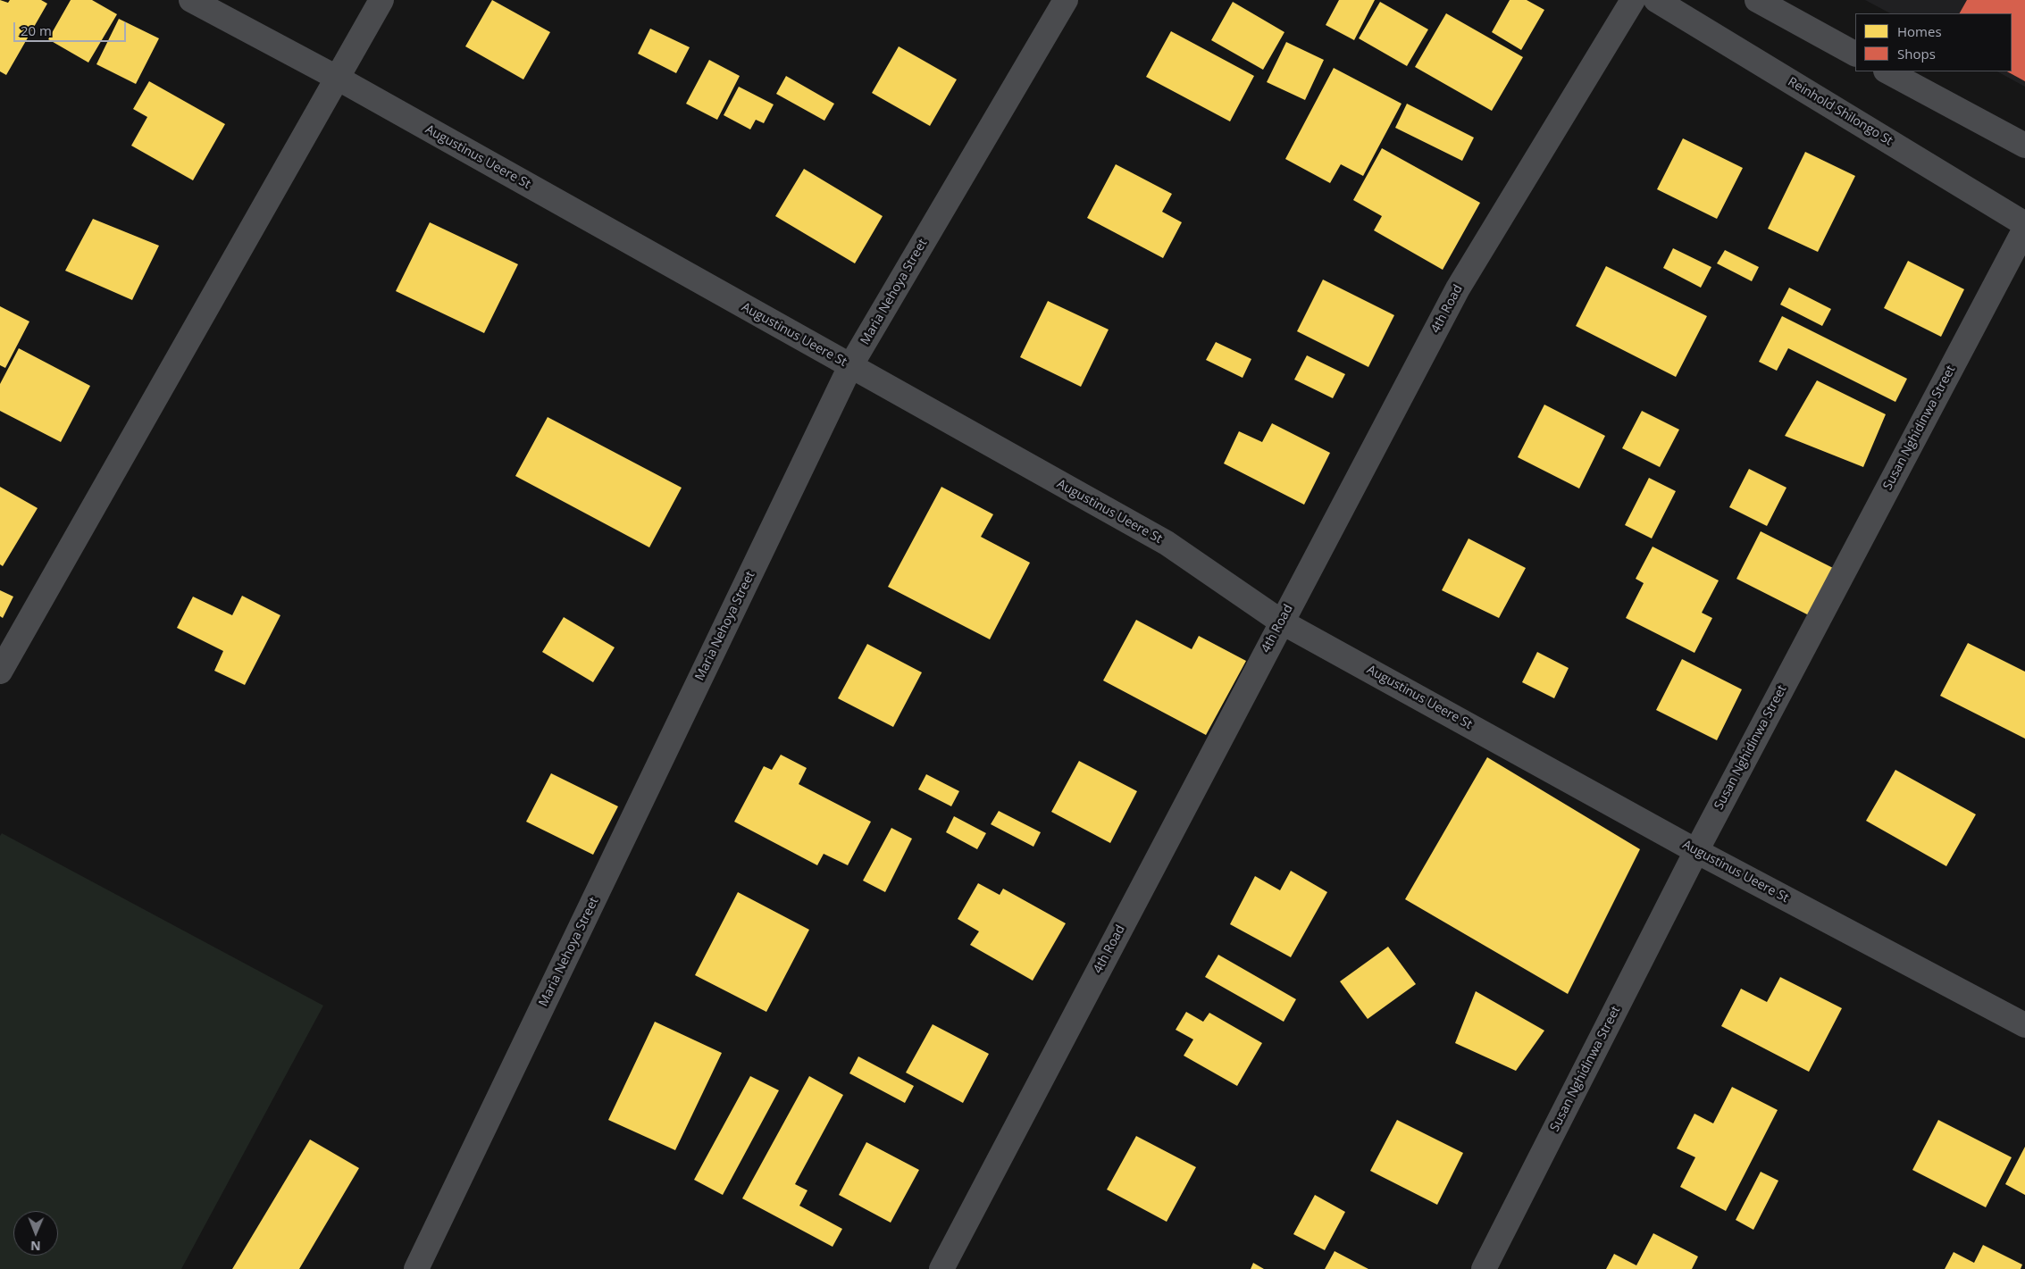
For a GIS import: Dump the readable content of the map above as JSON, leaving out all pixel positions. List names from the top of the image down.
{
  "streets": {
    "street": [
      "Reinhold Shilongo St",
      "Augustinus Ueere St",
      "Maria Nehoya Street",
      "4th Road",
      "Susan Nghidinwa Street"
    ]
  },
  "crossings": [
    ["Augustinus Ueere St", "Maria Nehoya Street"],
    ["Augustinus Ueere St", "4th Road"],
    ["Augustinus Ueere St", "Susan Nghidinwa Street"]
  ],
  "legend": ["Homes", "Shops"],
  "scale_bar": "20 m",
  "north": "bottom"
}
